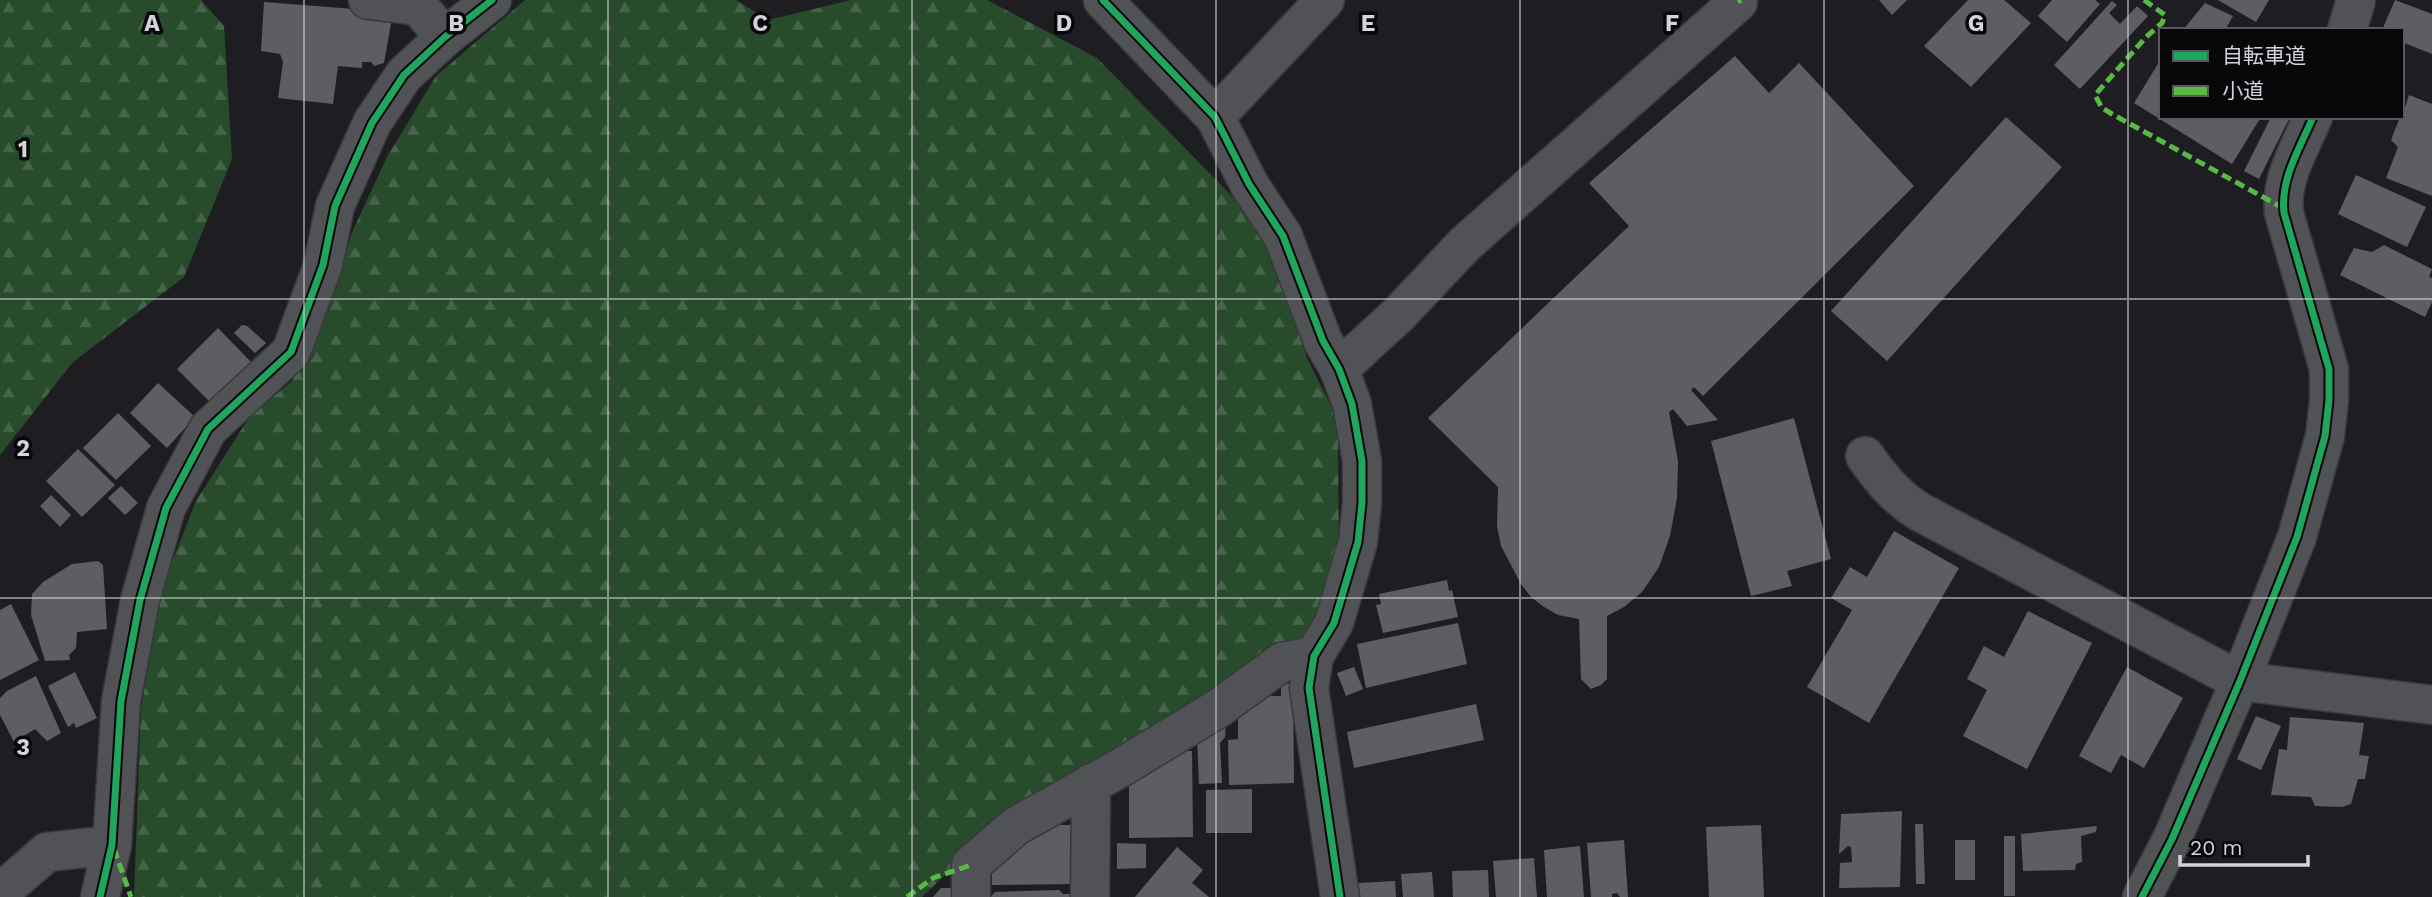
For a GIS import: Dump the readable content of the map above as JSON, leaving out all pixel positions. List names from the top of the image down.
{
  "legend": ["自転車道", "小道"],
  "scale_bar": "20 m",
  "grid": {
    "columns": [
      "A",
      "B",
      "C",
      "D",
      "E",
      "F",
      "G"
    ],
    "rows": ["1", "2", "3"]
  }
}
